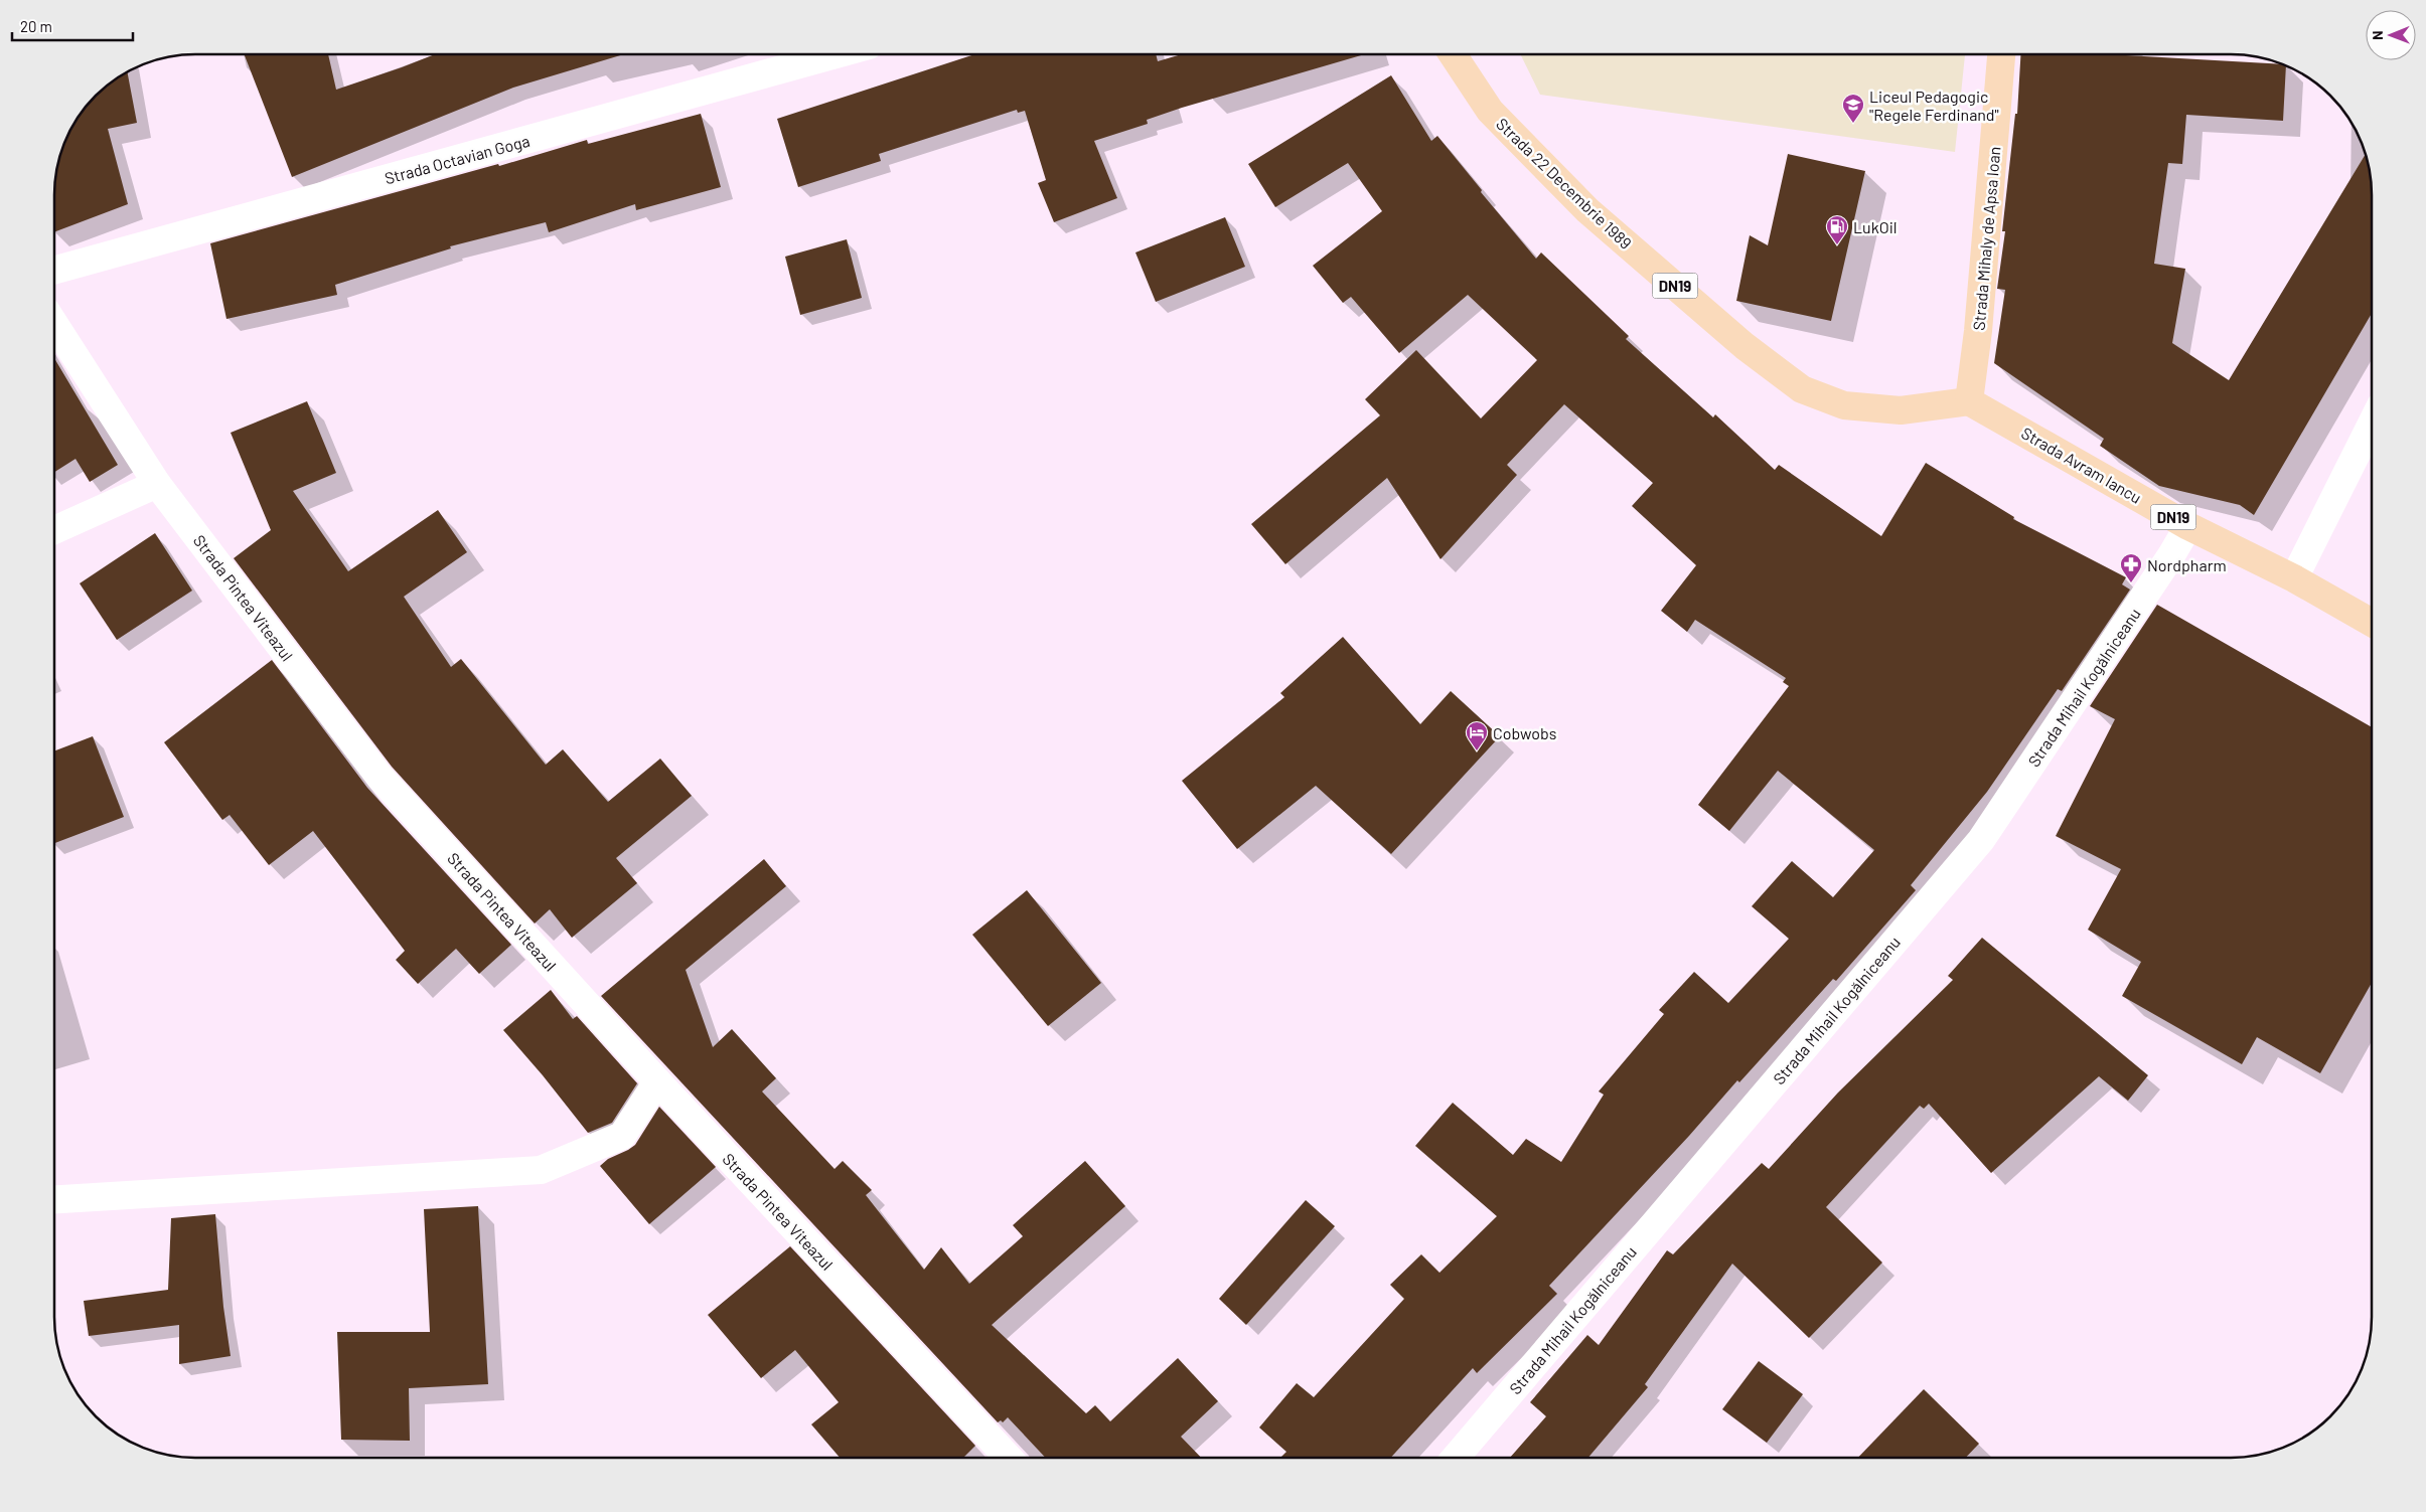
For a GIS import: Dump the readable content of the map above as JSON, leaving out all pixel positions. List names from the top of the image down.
{
  "streets": {
    "main road": [
      "Strada 22 Decembrie 1989",
      "Strada Mihaly de Apsa Ioan",
      "DN19",
      "Strada Avram Iancu"
    ],
    "street": ["Strada Octavian Goga", "Strada Pintea Viteazul", "Strada Mihail Kogălniceanu"]
  },
  "crossings": [
    ["Strada 22 Decembrie 1989", "Strada Mihaly de Apsa Ioan"],
    ["Strada 22 Decembrie 1989", "Strada Avram Iancu"],
    ["Strada Mihaly de Apsa Ioan", "Strada Avram Iancu"],
    ["Strada Avram Iancu", "Strada Mihail Kogălniceanu"]
  ],
  "places": {
    "school or university": ["Liceul Pedagogic \"Regele Ferdinand\""],
    "fuel station": ["LukOil"],
    "pharmacy": ["Nordpharm"],
    "hotel": ["Cobwobs"]
  },
  "scale_bar": "20 m",
  "north": "left"
}
